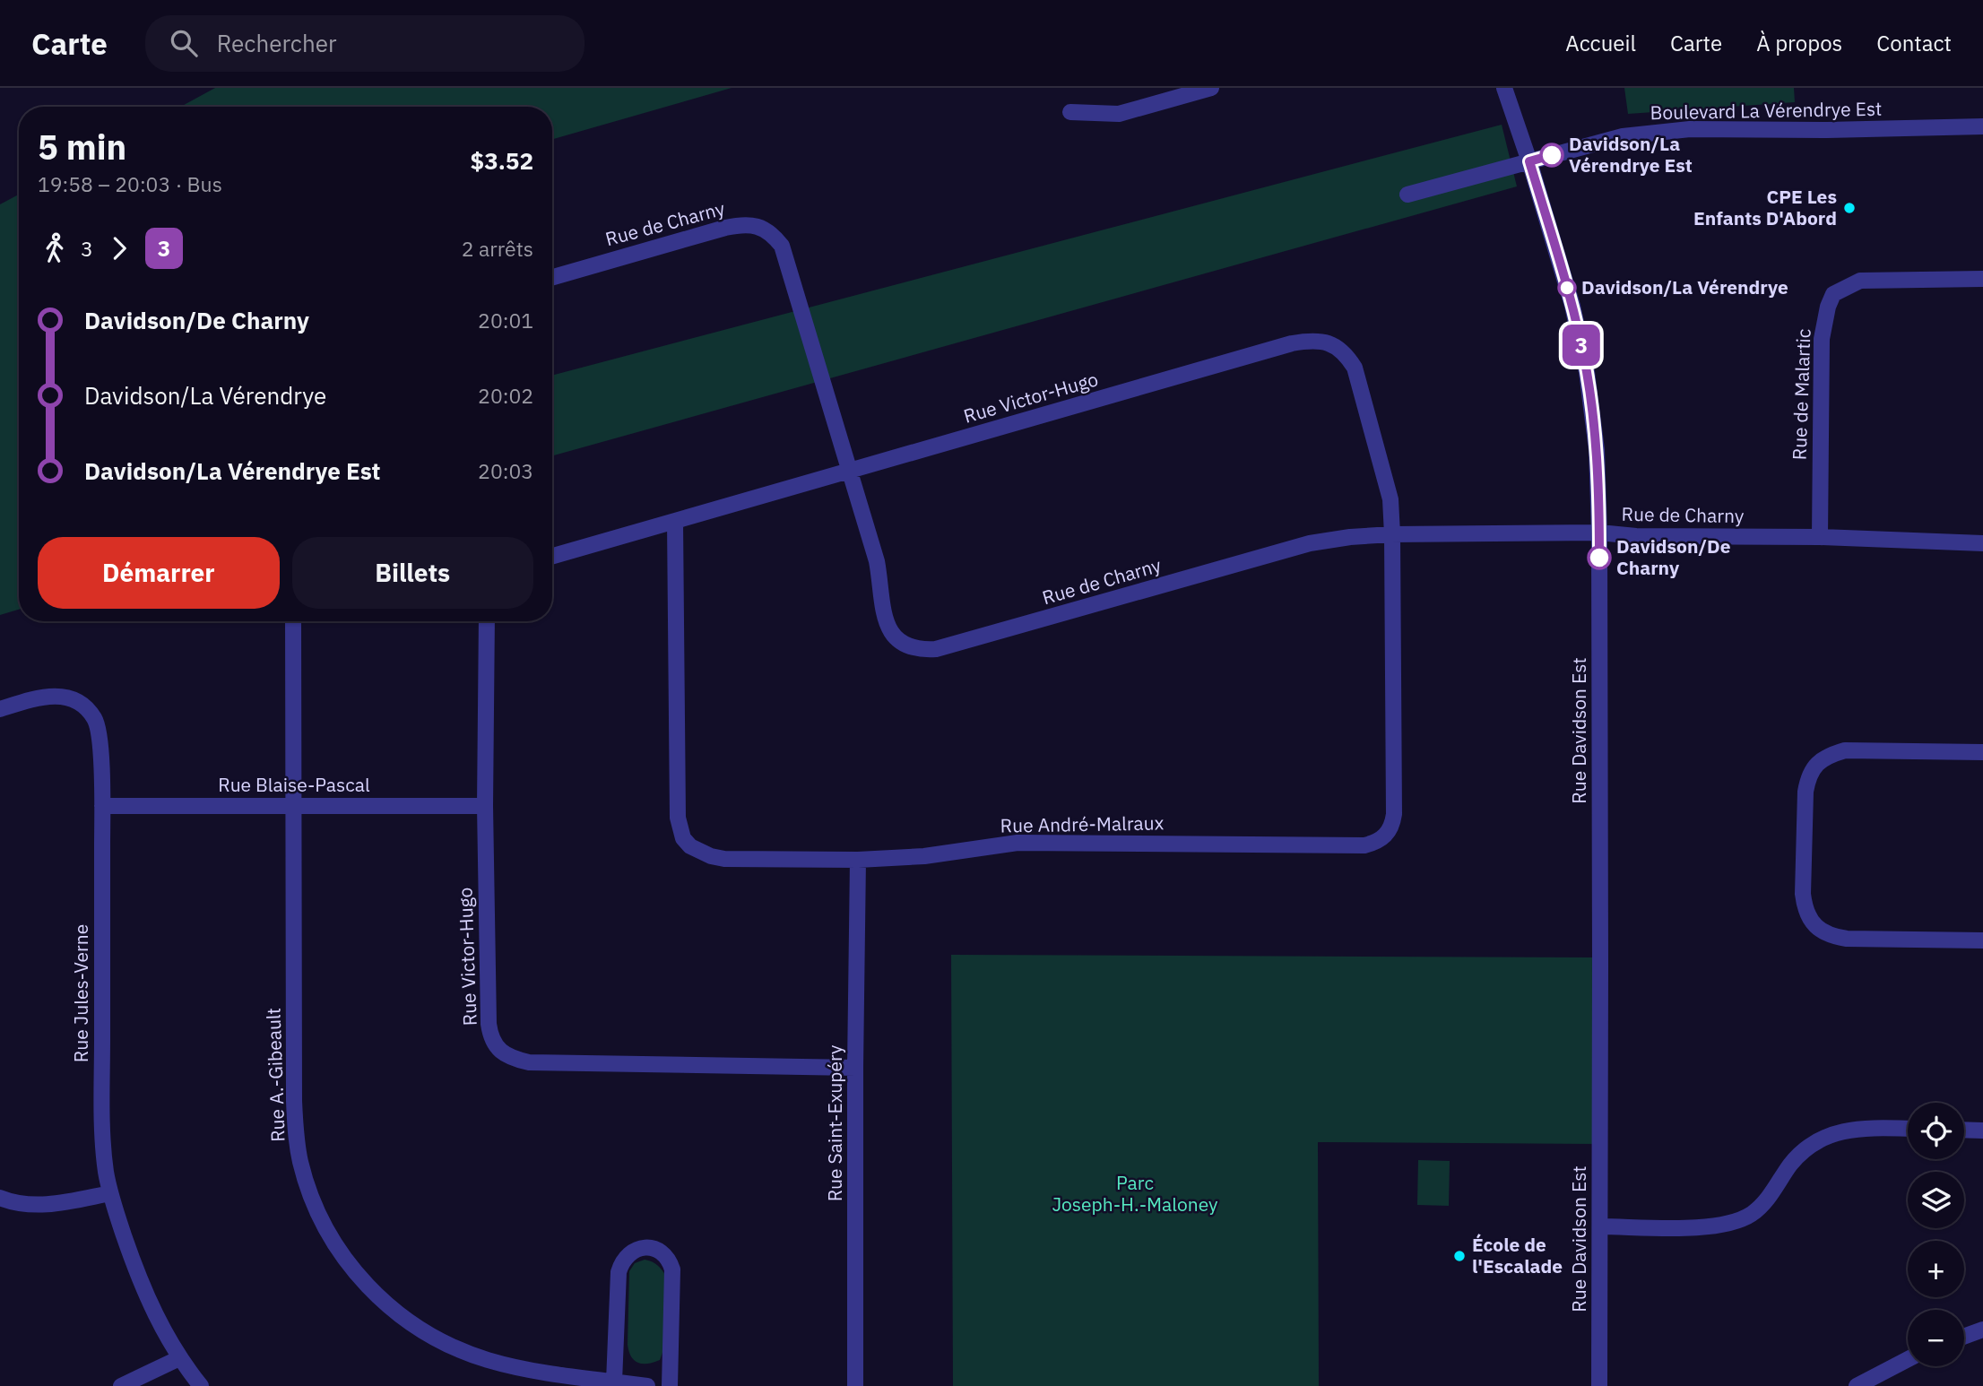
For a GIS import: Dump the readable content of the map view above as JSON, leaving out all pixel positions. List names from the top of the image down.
{
  "streets": {
    "street": [
      "Boulevard La Vérendrye Est",
      "Rue de Charny",
      "Rue de Malartic",
      "Rue Victor-Hugo",
      "Rue Davidson Est",
      "Rue Blaise-Pascal",
      "Rue André-Malraux",
      "Rue Jules-Verne",
      "Rue A.-Gibeault",
      "Rue Saint-Exupéry"
    ]
  },
  "crossings": [
    ["Boulevard La Vérendrye Est", "Rue Davidson Est"],
    ["Rue de Charny", "Rue de Malartic"],
    ["Rue de Charny", "Rue Victor-Hugo"],
    ["Rue de Charny", "Rue Davidson Est"],
    ["Rue de Charny", "Rue André-Malraux"],
    ["Rue Victor-Hugo", "Rue Blaise-Pascal"],
    ["Rue Victor-Hugo", "Rue André-Malraux"],
    ["Rue Victor-Hugo", "Rue Saint-Exupéry"],
    ["Rue Blaise-Pascal", "Rue Jules-Verne"],
    ["Rue Blaise-Pascal", "Rue A.-Gibeault"],
    ["Rue André-Malraux", "Rue Saint-Exupéry"]
  ],
  "parks": ["Parc Joseph-H.-Maloney"],
  "places": [
    "Davidson/La Vérendrye Est",
    "CPE Les Enfants D'Abord",
    "Davidson/La Vérendrye",
    "Davidson/De Charny",
    "École de l'Escalade"
  ],
  "lines": ["bus line 3"],
  "page": {
    "header": "Carte",
    "search": "Rechercher",
    "nav": [
      "Accueil",
      "Carte",
      "À propos",
      "Contact"
    ],
    "on_map": "3",
    "heading": ["5 min", "19:58 – 20:03 · Bus", "$3.52"],
    "legs": ["3", "3", "2 arrêts"],
    "list": [
      {
        "name": "Davidson/De Charny",
        "value": "20:01"
      },
      {
        "name": "Davidson/La Vérendrye",
        "value": "20:02"
      },
      {
        "name": "Davidson/La Vérendrye Est",
        "value": "20:03"
      }
    ],
    "buttons": ["Démarrer", "Billets"],
    "map_buttons": ["+", "−"]
  }
}
